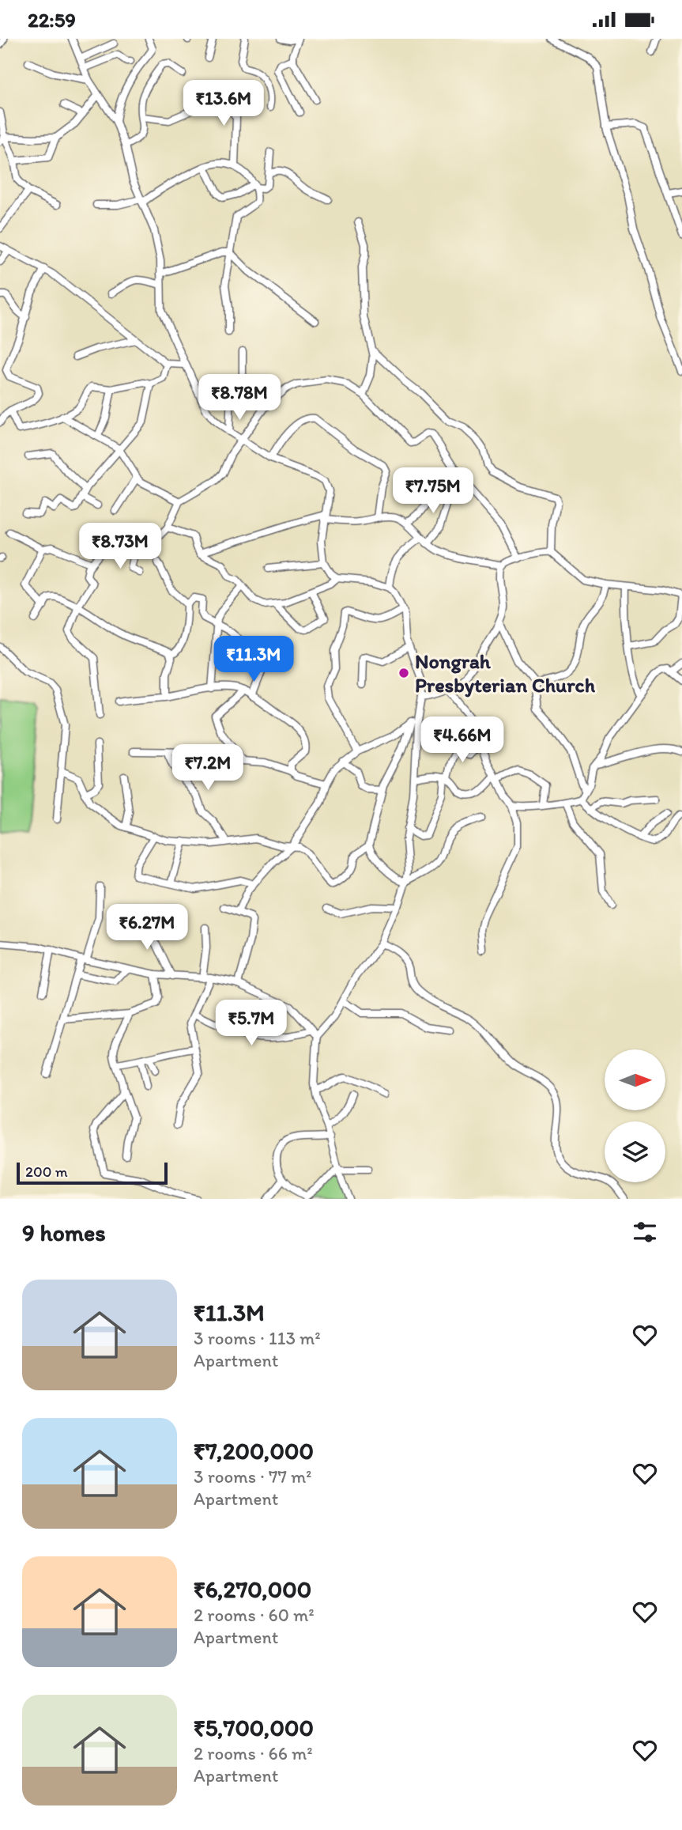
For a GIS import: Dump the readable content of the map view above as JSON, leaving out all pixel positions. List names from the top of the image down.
{
  "places": ["Nongrah Presbyterian Church"],
  "scale_bar": "200 m",
  "north": "right",
  "page": {
    "status": "22:59",
    "price": [
      "₹13.6M",
      "₹8.78M",
      "₹7.75M",
      "₹8.73M",
      "₹11.3M",
      "₹4.66M",
      "₹7.2M",
      "₹6.27M",
      "₹5.7M"
    ],
    "scale": "200 m",
    "heading": "9 homes",
    "list": [
      {
        "name": "₹11.3M",
        "note": "3 rooms · 113 m² · Apartment"
      },
      {
        "name": "₹7,200,000",
        "note": "3 rooms · 77 m² · Apartment"
      },
      {
        "name": "₹6,270,000",
        "note": "2 rooms · 60 m² · Apartment"
      },
      {
        "name": "₹5,700,000",
        "note": "2 rooms · 66 m² · Apartment"
      }
    ]
  }
}
